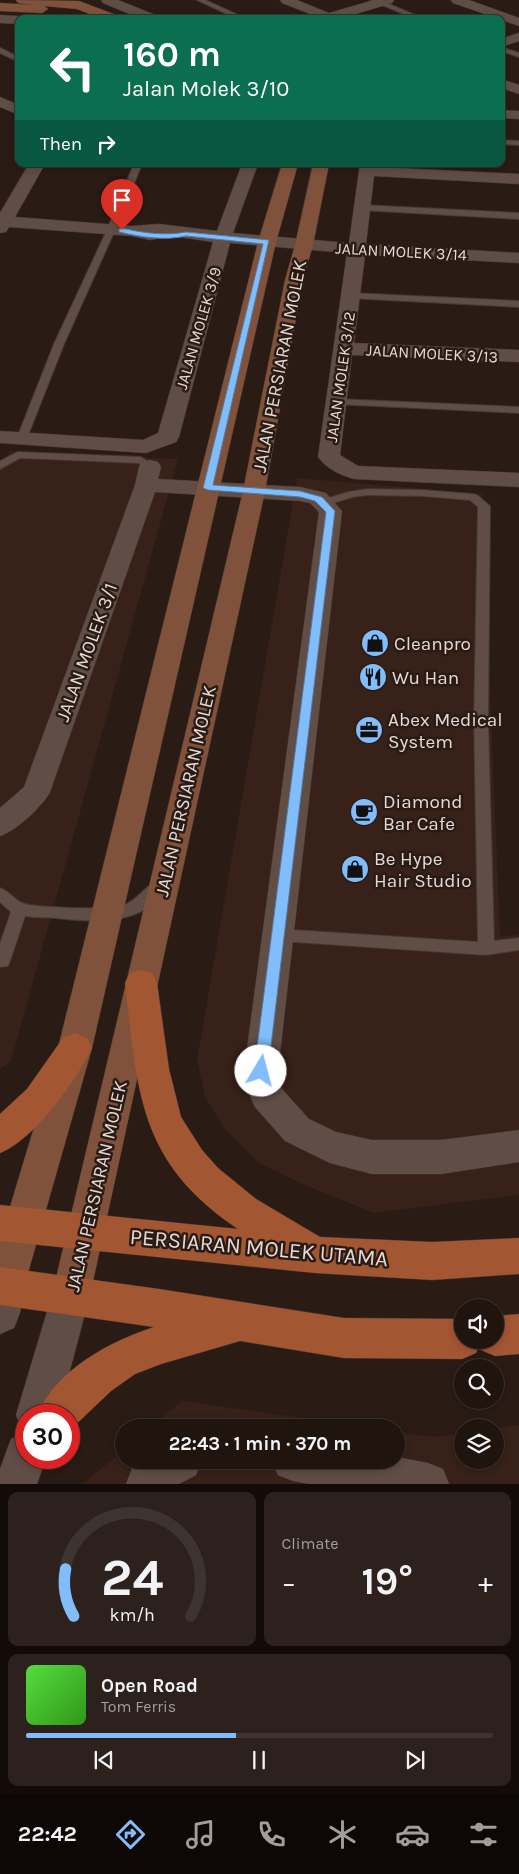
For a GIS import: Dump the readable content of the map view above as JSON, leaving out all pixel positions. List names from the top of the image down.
{
  "streets": {
    "main road": ["JALAN PERSIARAN MOLEK", "PERSIARAN MOLEK UTAMA"],
    "street": [
      "JALAN MOLEK 3/14",
      "JALAN MOLEK 3/9",
      "JALAN MOLEK 3/13",
      "JALAN MOLEK 3/12",
      "JALAN MOLEK 3/1"
    ]
  },
  "crossings": [
    ["JALAN MOLEK 3/14", "JALAN MOLEK 3/9"],
    ["JALAN MOLEK 3/14", "JALAN PERSIARAN MOLEK"],
    ["JALAN MOLEK 3/14", "JALAN MOLEK 3/12"],
    ["JALAN MOLEK 3/13", "JALAN MOLEK 3/12"],
    ["JALAN PERSIARAN MOLEK", "PERSIARAN MOLEK UTAMA"]
  ],
  "places": {
    "shop": ["Cleanpro", "Be Hype Hair Studio"],
    "restaurant": ["Wu Han"],
    "office": ["Abex Medical System"],
    "cafe": ["Diamond Bar Cafe"]
  },
  "page": {
    "turn": ["160 m", "Jalan Molek 3/10"],
    "then": "Then",
    "limit": "30",
    "trip": "22:43 · 1 min · 370 m",
    "tile": "Climate",
    "heat": ["−", "19°", "+"],
    "song": ["Open Road", "Tom Ferris"],
    "tabs": "22:42",
    "gauge": ["24", "km/h"]
  }
}
